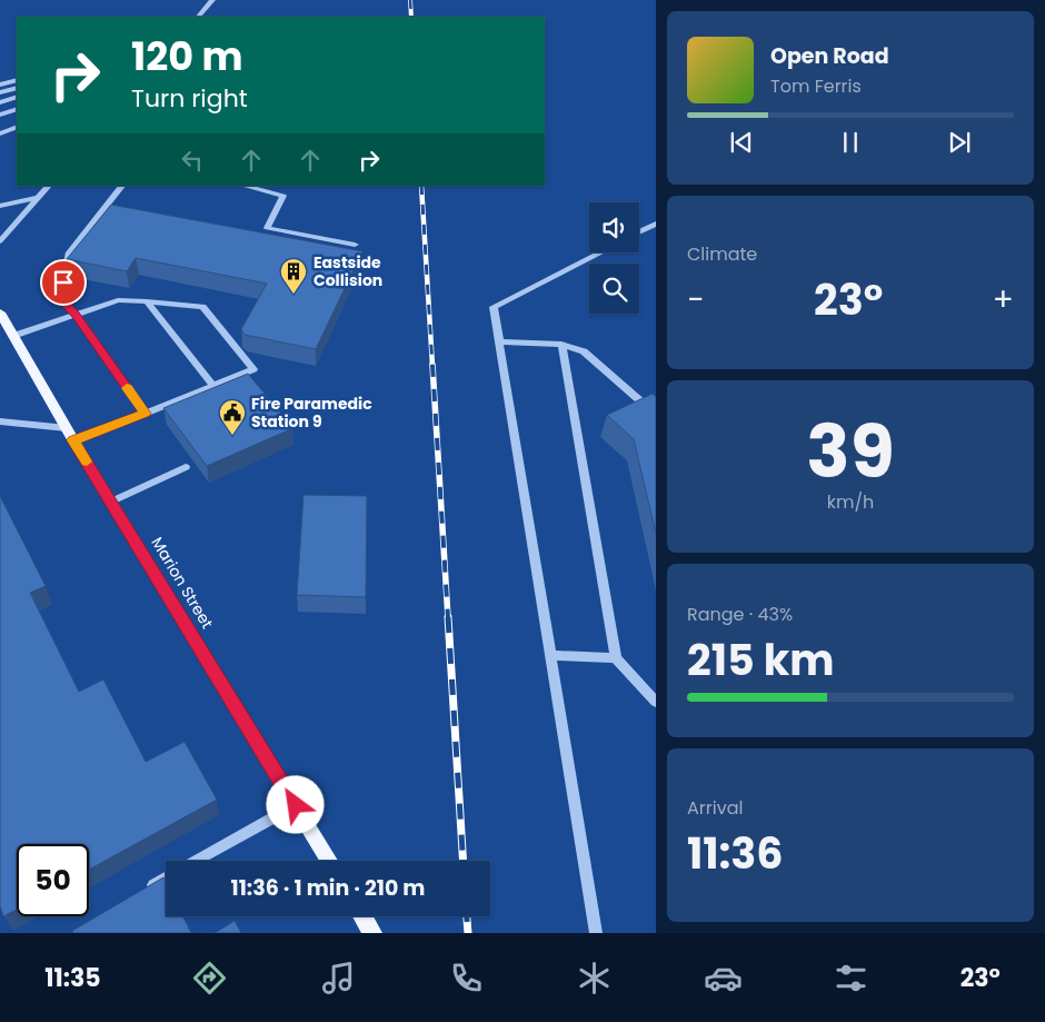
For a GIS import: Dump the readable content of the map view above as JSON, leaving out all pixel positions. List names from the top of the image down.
{
  "streets": {
    "main road": ["Marion Street"]
  },
  "places": {
    "building": ["Eastside Collision"],
    "public building": ["Fire Paramedic Station 9"]
  },
  "page": {
    "turn": ["120 m", "Turn right"],
    "song": ["Open Road", "Tom Ferris"],
    "tile": [
      "Climate",
      ["39", "km/h"],
      ["Range · 43%", "215 km"],
      ["Arrival", "11:36"]
    ],
    "heat": ["−", "23°", "+"],
    "limit": "50",
    "trip": "11:36 · 1 min · 210 m",
    "tabs": ["11:35", "23°"]
  }
}
